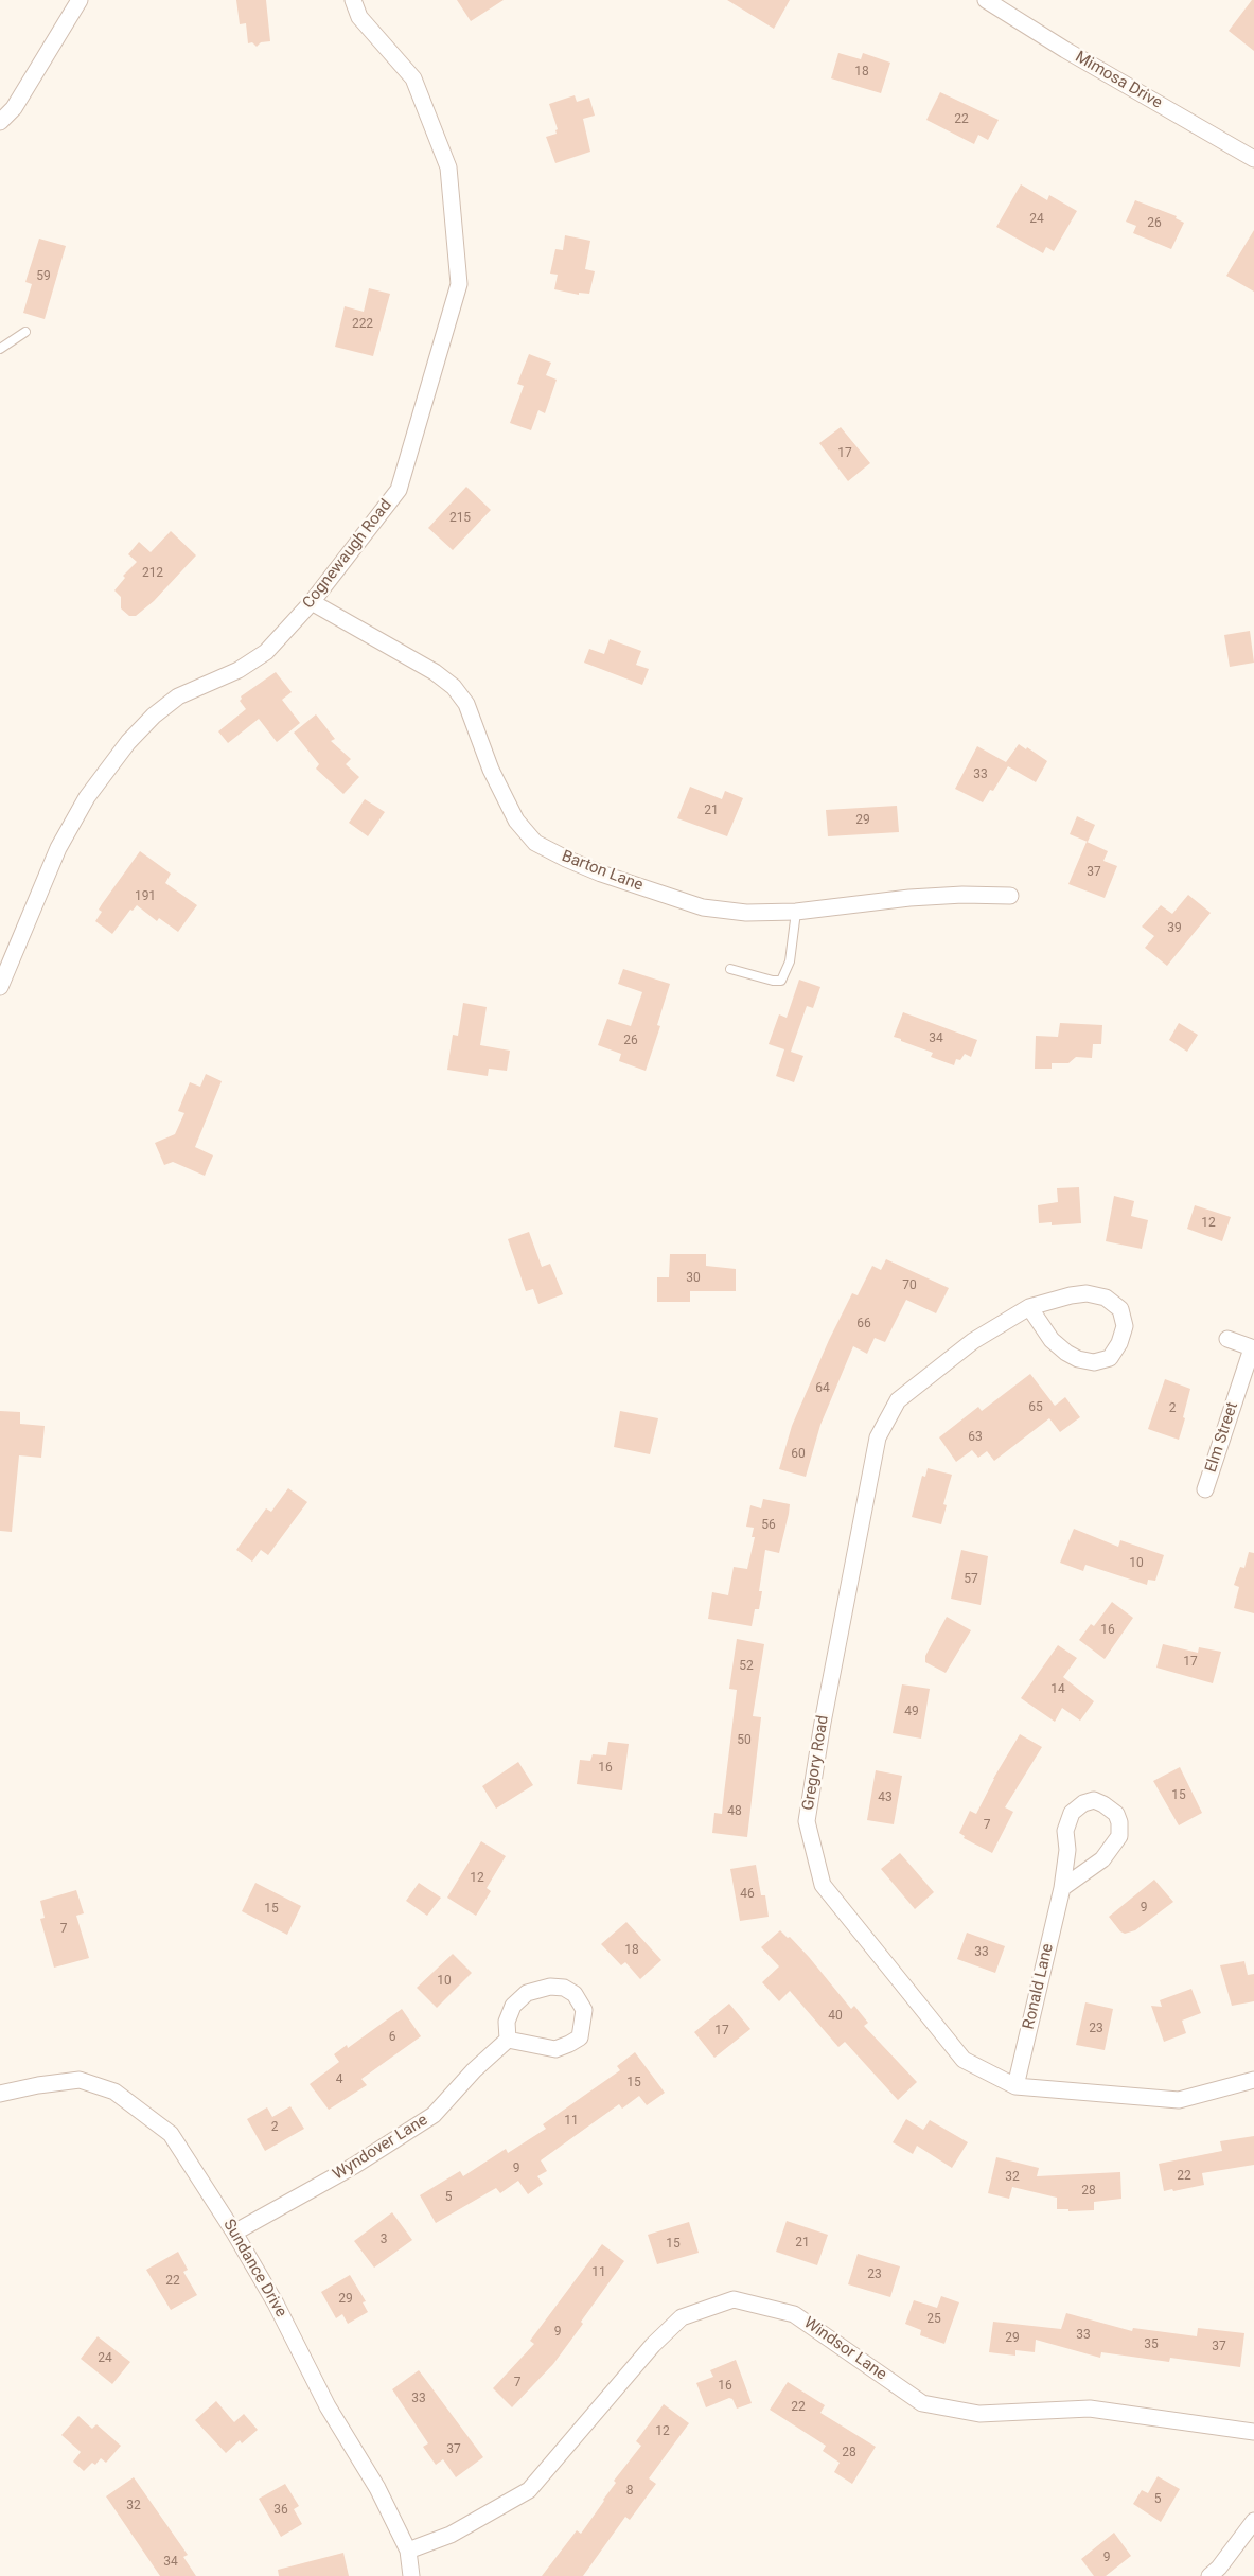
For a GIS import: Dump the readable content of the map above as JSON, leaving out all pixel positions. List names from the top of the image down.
{
  "streets": {
    "street": [
      "Mimosa Drive",
      "Cognewaugh Road",
      "Barton Lane",
      "Elm Street",
      "Gregory Road",
      "Ronald Lane",
      "Wyndover Lane",
      "Sundance Drive",
      "Windsor Lane"
    ]
  },
  "crossings": [
    ["Cognewaugh Road", "Barton Lane"],
    ["Gregory Road", "Ronald Lane"],
    ["Wyndover Lane", "Sundance Drive"],
    ["Sundance Drive", "Windsor Lane"]
  ],
  "house_numbers": [
    "18",
    "22",
    "24",
    "26",
    "59",
    "222",
    "17",
    "215",
    "212",
    "33",
    "21",
    "29",
    "37",
    "191",
    "39",
    "34",
    "26",
    "12",
    "30",
    "70",
    "66",
    "64",
    "65",
    "2",
    "63",
    "60",
    "56",
    "10",
    "57",
    "16",
    "17",
    "52",
    "14",
    "49",
    "50",
    "16",
    "15",
    "43",
    "48",
    "7",
    "12",
    "46",
    "9",
    "15",
    "7",
    "18",
    "33",
    "10",
    "40",
    "23",
    "17",
    "6",
    "4",
    "15",
    "11",
    "2",
    "9",
    "22",
    "32",
    "28",
    "5",
    "3",
    "21",
    "15",
    "11",
    "23",
    "22",
    "29",
    "25",
    "9",
    "33",
    "29",
    "35",
    "37",
    "24",
    "7",
    "16",
    "33",
    "22",
    "12",
    "37",
    "28",
    "8",
    "5",
    "32",
    "36",
    "9",
    "34"
  ]
}
